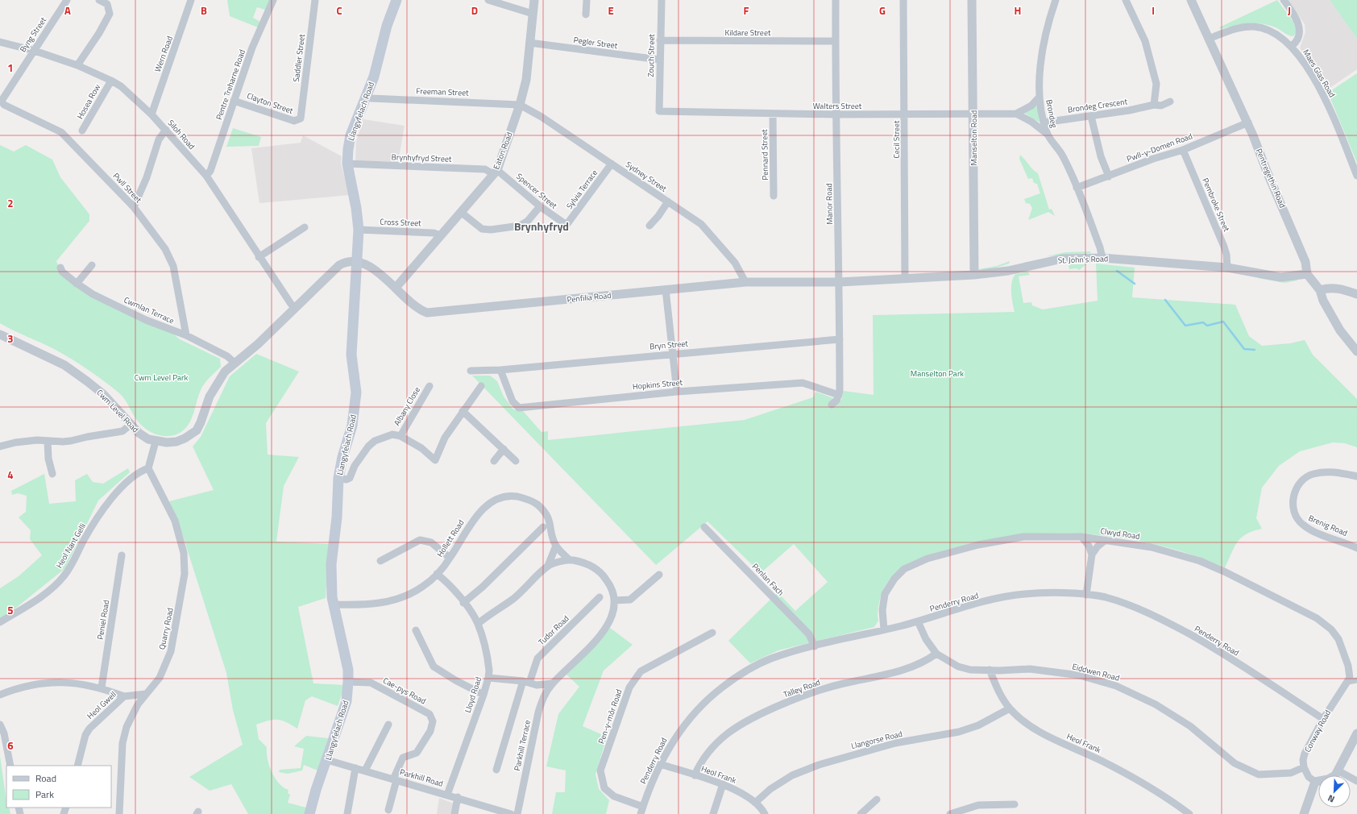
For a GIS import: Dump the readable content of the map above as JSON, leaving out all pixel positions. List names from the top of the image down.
{
  "streets": {
    "main road": ["Llangyfelach Road"],
    "street": [
      "Kildare Street",
      "Byng Street",
      "Pegler Street",
      "Wern Road",
      "Zouch Street",
      "Saddler Street",
      "Maes Glas Road",
      "Pentre Treharne Road",
      "Freeman Street",
      "Hosea Row",
      "Clayton Street",
      "Walters Street",
      "Brondeg Crescent",
      "Brondeg",
      "Siloh Road",
      "Manselton Road",
      "Cecil Street",
      "Pwll-y-Domen Road",
      "Eaton Road",
      "Pennard Street",
      "Brynhyfryd Street",
      "Sydney Street",
      "Pentregethin Road",
      "Pwll Street",
      "Sylvia Terrace",
      "Spencer Street",
      "Manor Road",
      "Pembroke Street",
      "Cross Street",
      "St. John's Road",
      "Penfilia Road",
      "Cwmlan Terrace",
      "Bryn Street",
      "Hopkins Street",
      "Albany Close",
      "Cwm Level Road",
      "Brenig Road",
      "Clwyd Road",
      "Hollett Road",
      "Heol Nant Gelli",
      "Penlan Fach",
      "Penderry Road",
      "Peniel Road",
      "Quarry Road",
      "Tudor Road",
      "Eiddwen Road",
      "Talley Road",
      "Cae-pys Road",
      "Lloyd Road",
      "Heol Gwell",
      "Pen-y-môr Road",
      "Conway Road",
      "Llangorse Road",
      "Heol Frank",
      "Parkhill Terrace",
      "Parkhill Road"
    ]
  },
  "crossings": [
    ["Kildare Street", "Zouch Street"],
    ["Kildare Street", "Manor Road"],
    ["Byng Street", "Siloh Road"],
    ["Byng Street", "Pwll Street"],
    ["Pegler Street", "Zouch Street"],
    ["Pegler Street", "Eaton Road"],
    ["Wern Road", "Siloh Road"],
    ["Zouch Street", "Walters Street"],
    ["Saddler Street", "Clayton Street"],
    ["Maes Glas Road", "Pentregethin Road"],
    ["Pentre Treharne Road", "Clayton Street"],
    ["Pentre Treharne Road", "Siloh Road"],
    ["Freeman Street", "Llangyfelach Road"],
    ["Freeman Street", "Eaton Road"],
    ["Freeman Street", "Sydney Street"],
    ["Hosea Row", "Siloh Road"],
    ["Walters Street", "Brondeg"],
    ["Walters Street", "Manselton Road"],
    ["Walters Street", "Cecil Street"],
    ["Walters Street", "Pennard Street"],
    ["Walters Street", "Manor Road"],
    ["Brondeg Crescent", "Brondeg"],
    ["Llangyfelach Road", "Brynhyfryd Street"],
    ["Llangyfelach Road", "Cross Street"],
    ["Llangyfelach Road", "Penfilia Road"],
    ["Llangyfelach Road", "Cwm Level Road"],
    ["Llangyfelach Road", "Hollett Road"],
    ["Llangyfelach Road", "Cae-pys Road"],
    ["Llangyfelach Road", "Parkhill Road"],
    ["Brondeg", "Pwll-y-Domen Road"],
    ["Brondeg", "St. John's Road"],
    ["Siloh Road", "Cwm Level Road"],
    ["Manselton Road", "St. John's Road"],
    ["Cecil Street", "St. John's Road"],
    ["Pwll-y-Domen Road", "Pentregethin Road"],
    ["Pwll-y-Domen Road", "Pembroke Street"],
    ["Eaton Road", "Brynhyfryd Street"],
    ["Eaton Road", "Sydney Street"],
    ["Eaton Road", "Spencer Street"],
    ["Eaton Road", "Cross Street"],
    ["Eaton Road", "Penfilia Road"],
    ["Brynhyfryd Street", "Spencer Street"],
    ["Sydney Street", "Sylvia Terrace"],
    ["Sydney Street", "Penfilia Road"],
    ["Pentregethin Road", "St. John's Road"],
    ["Pwll Street", "Cwmlan Terrace"],
    ["Sylvia Terrace", "Spencer Street"],
    ["Manor Road", "St. John's Road"],
    ["Manor Road", "Penfilia Road"],
    ["Manor Road", "Bryn Street"],
    ["Manor Road", "Hopkins Street"],
    ["Pembroke Street", "St. John's Road"],
    ["St. John's Road", "Penfilia Road"],
    ["Penfilia Road", "Cwm Level Road"],
    ["Cwmlan Terrace", "Cwm Level Road"],
    ["Bryn Street", "Hopkins Street"],
    ["Clwyd Road", "Penderry Road"],
    ["Clwyd Road", "Conway Road"],
    ["Hollett Road", "Lloyd Road"],
    ["Heol Nant Gelli", "Quarry Road"],
    ["Penlan Fach", "Penderry Road"],
    ["Penderry Road", "Eiddwen Road"],
    ["Penderry Road", "Pen-y-môr Road"],
    ["Penderry Road", "Conway Road"],
    ["Penderry Road", "Heol Frank"],
    ["Quarry Road", "Heol Gwell"],
    ["Eiddwen Road", "Talley Road"],
    ["Eiddwen Road", "Conway Road"],
    ["Eiddwen Road", "Heol Frank"],
    ["Talley Road", "Heol Frank"],
    ["Cae-pys Road", "Parkhill Road"],
    ["Lloyd Road", "Parkhill Road"],
    ["Llangorse Road", "Heol Frank"]
  ],
  "districts": ["Brynhyfryd"],
  "parks": ["Manselton Park", "Cwm Level Park"],
  "legend": ["Road", "Park"],
  "north": "bottom left",
  "grid": {
    "columns": [
      "A",
      "B",
      "C",
      "D",
      "E",
      "F",
      "G",
      "H",
      "I",
      "J"
    ],
    "rows": [
      "1",
      "2",
      "3",
      "4",
      "5",
      "6"
    ]
  }
}
